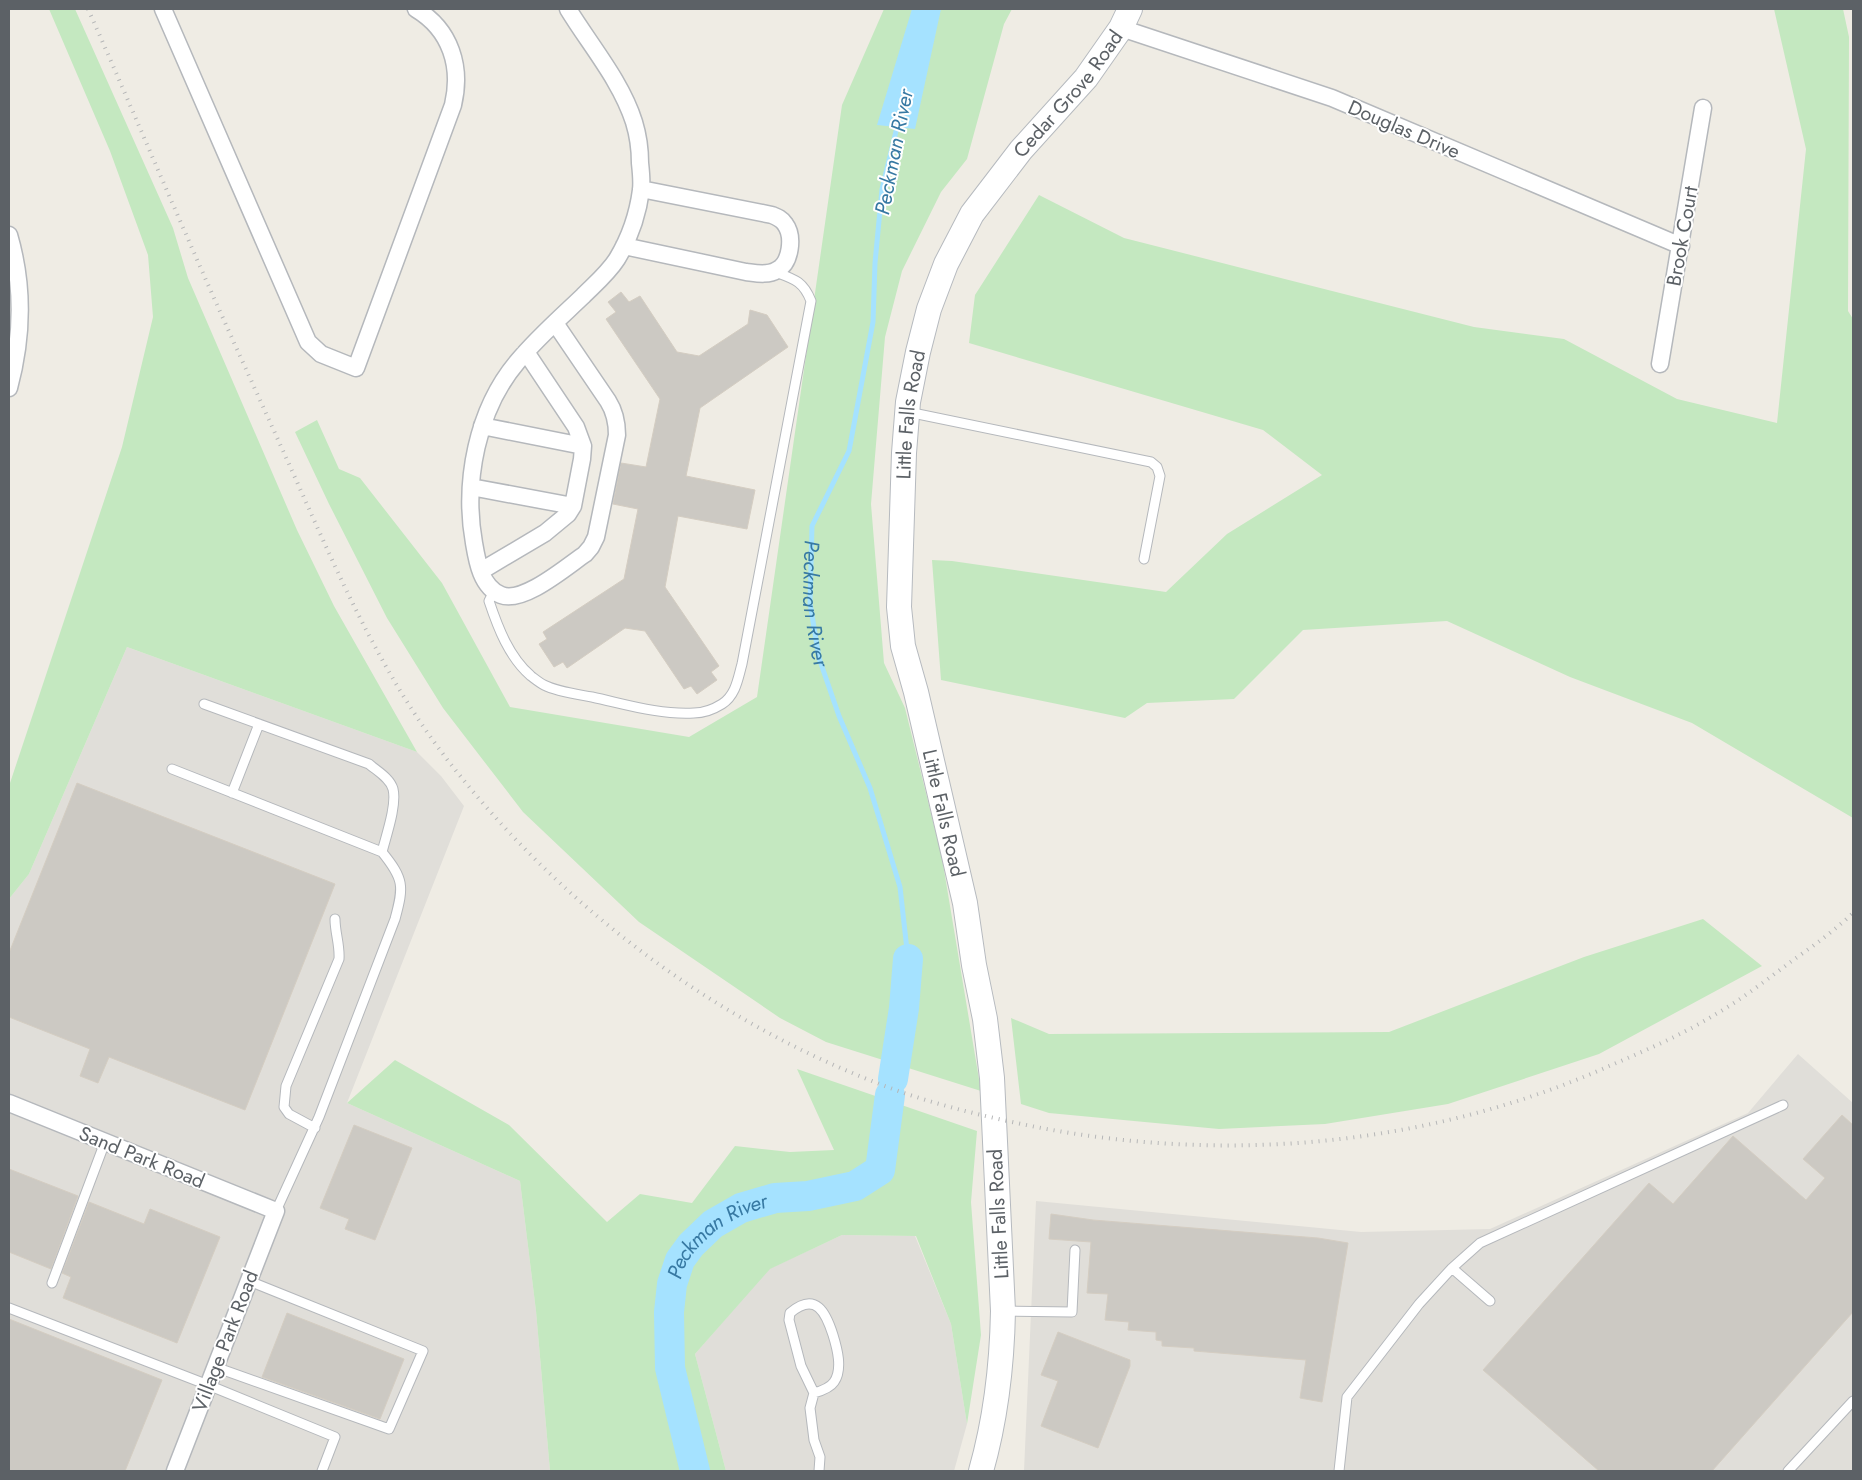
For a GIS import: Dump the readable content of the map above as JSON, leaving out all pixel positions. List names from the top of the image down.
{
  "streets": {
    "street": [
      "Cedar Grove Road",
      "Douglas Drive",
      "Brook Court",
      "Little Falls Road",
      "Sand Park Road",
      "Village Park Road"
    ]
  },
  "crossings": [
    ["Cedar Grove Road", "Douglas Drive"],
    ["Cedar Grove Road", "Little Falls Road"],
    ["Douglas Drive", "Brook Court"],
    ["Sand Park Road", "Village Park Road"]
  ],
  "water": ["Peckman River"]
}
